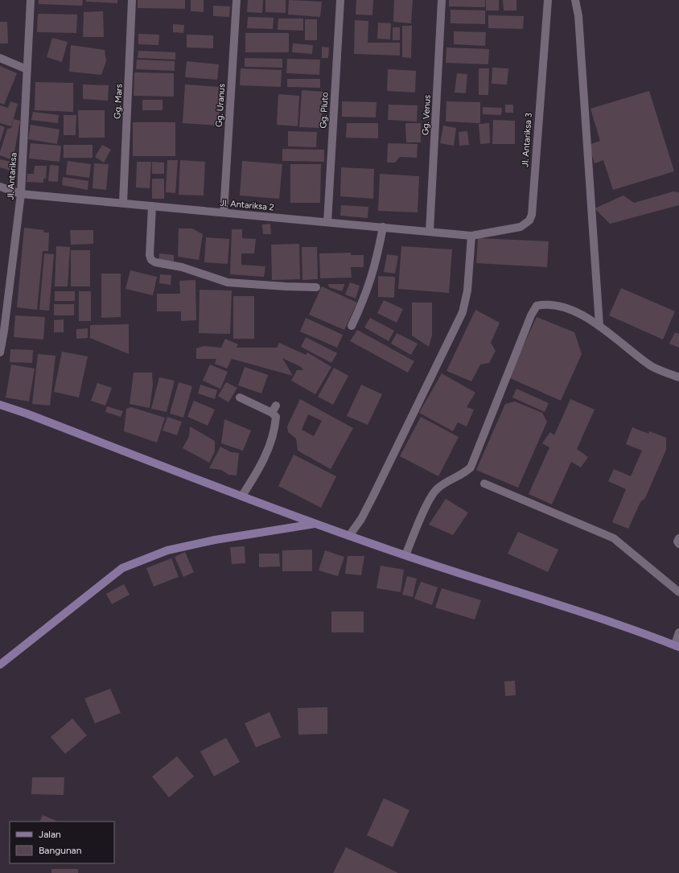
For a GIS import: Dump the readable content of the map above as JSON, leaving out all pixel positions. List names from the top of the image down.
{
  "streets": {
    "street": [
      "Gg. Mars",
      "Gg. Uranus",
      "Gg. Pluto",
      "Gg. Venus",
      "Jl. Antariksa 3",
      "Jl. Antariksa",
      "Jl. Antariksa 2"
    ]
  },
  "crossings": [
    ["Gg. Mars", "Jl. Antariksa 2"],
    ["Gg. Uranus", "Jl. Antariksa 2"],
    ["Gg. Pluto", "Jl. Antariksa 2"],
    ["Gg. Venus", "Jl. Antariksa 2"],
    ["Jl. Antariksa 3", "Jl. Antariksa 2"],
    ["Jl. Antariksa", "Jl. Antariksa 2"]
  ],
  "legend": ["Jalan", "Bangunan"]
}
